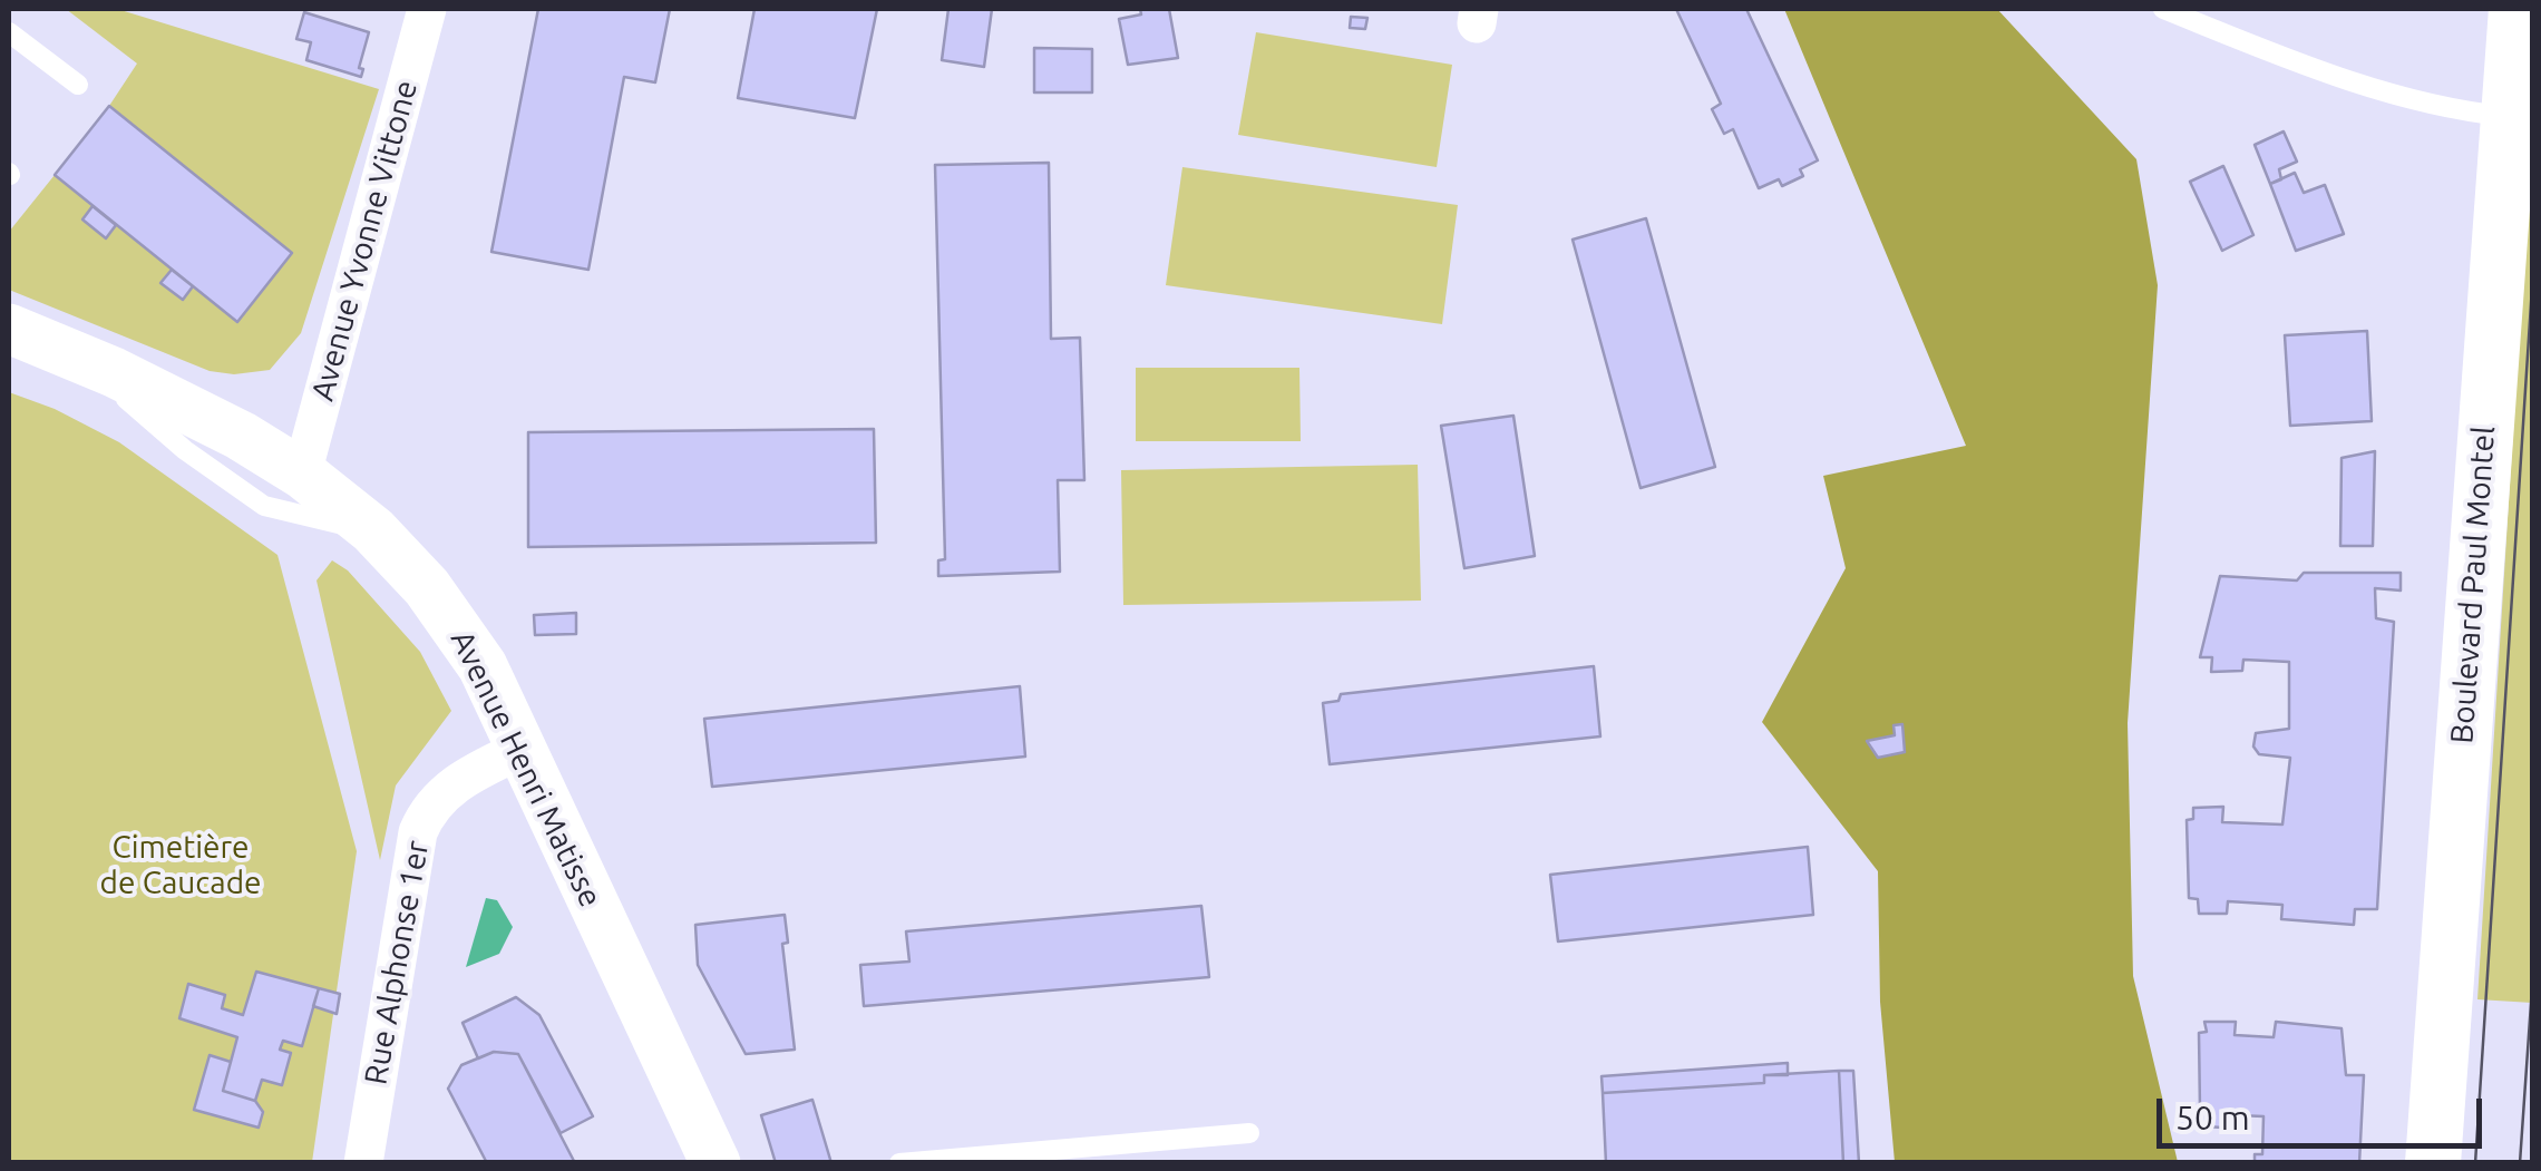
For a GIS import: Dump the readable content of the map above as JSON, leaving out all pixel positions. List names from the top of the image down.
{
  "streets": {
    "main road": ["Boulevard Paul Montel"],
    "street": ["Avenue Yvonne Vittone", "Avenue Henri Matisse", "Rue Alphonse 1er"]
  },
  "crossings": [
    ["Avenue Yvonne Vittone", "Avenue Henri Matisse"],
    ["Avenue Henri Matisse", "Rue Alphonse 1er"]
  ],
  "parks": ["Cimetière de Caucade"],
  "scale_bar": "50 m"
}
